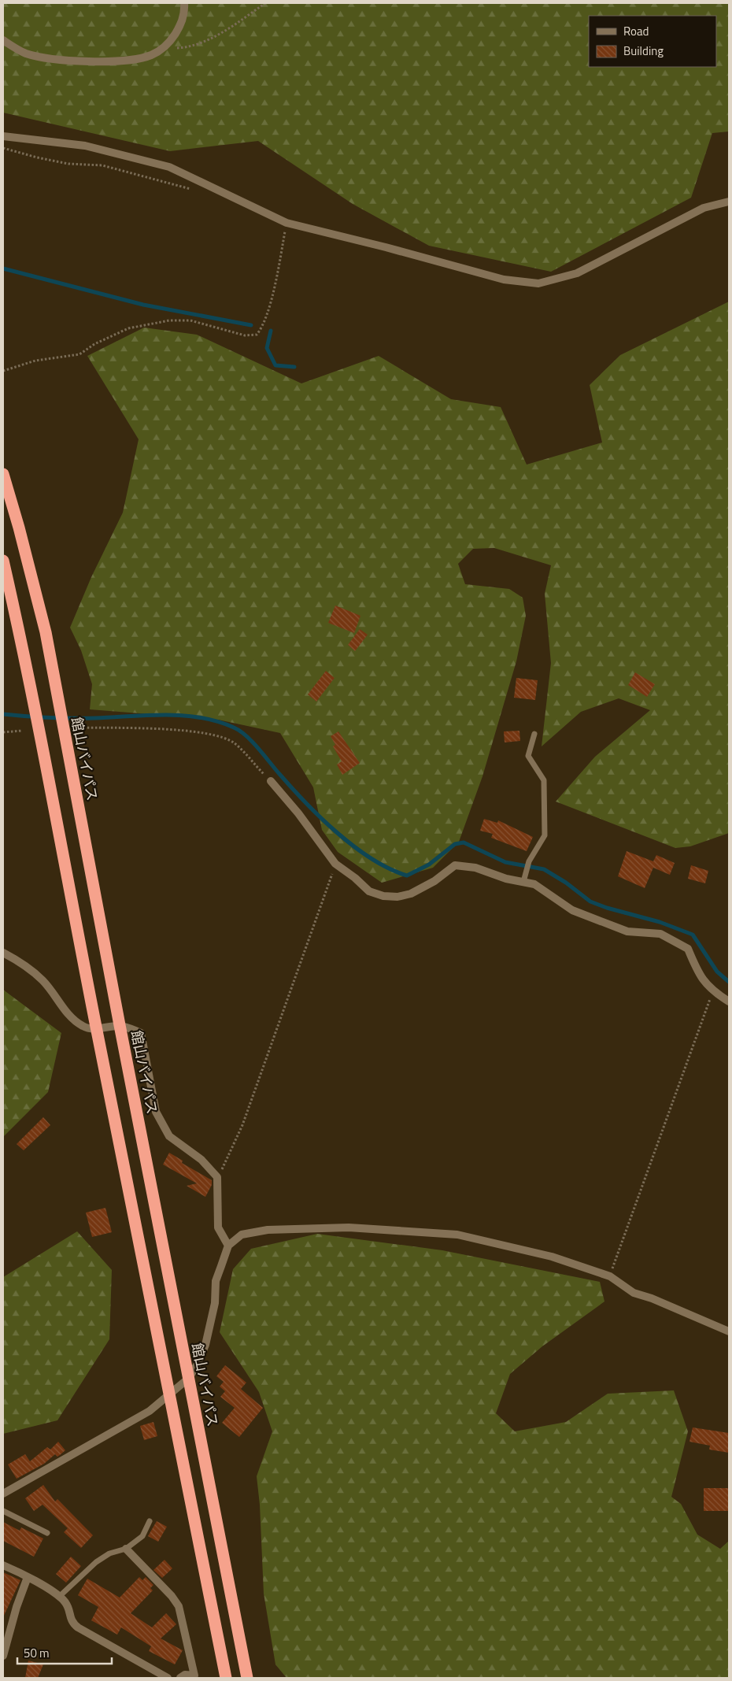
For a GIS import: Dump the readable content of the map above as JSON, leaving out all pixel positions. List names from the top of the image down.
{
  "streets": {
    "highway": ["館山バイパス"]
  },
  "legend": ["Road", "Building"],
  "scale_bar": "50 m"
}
